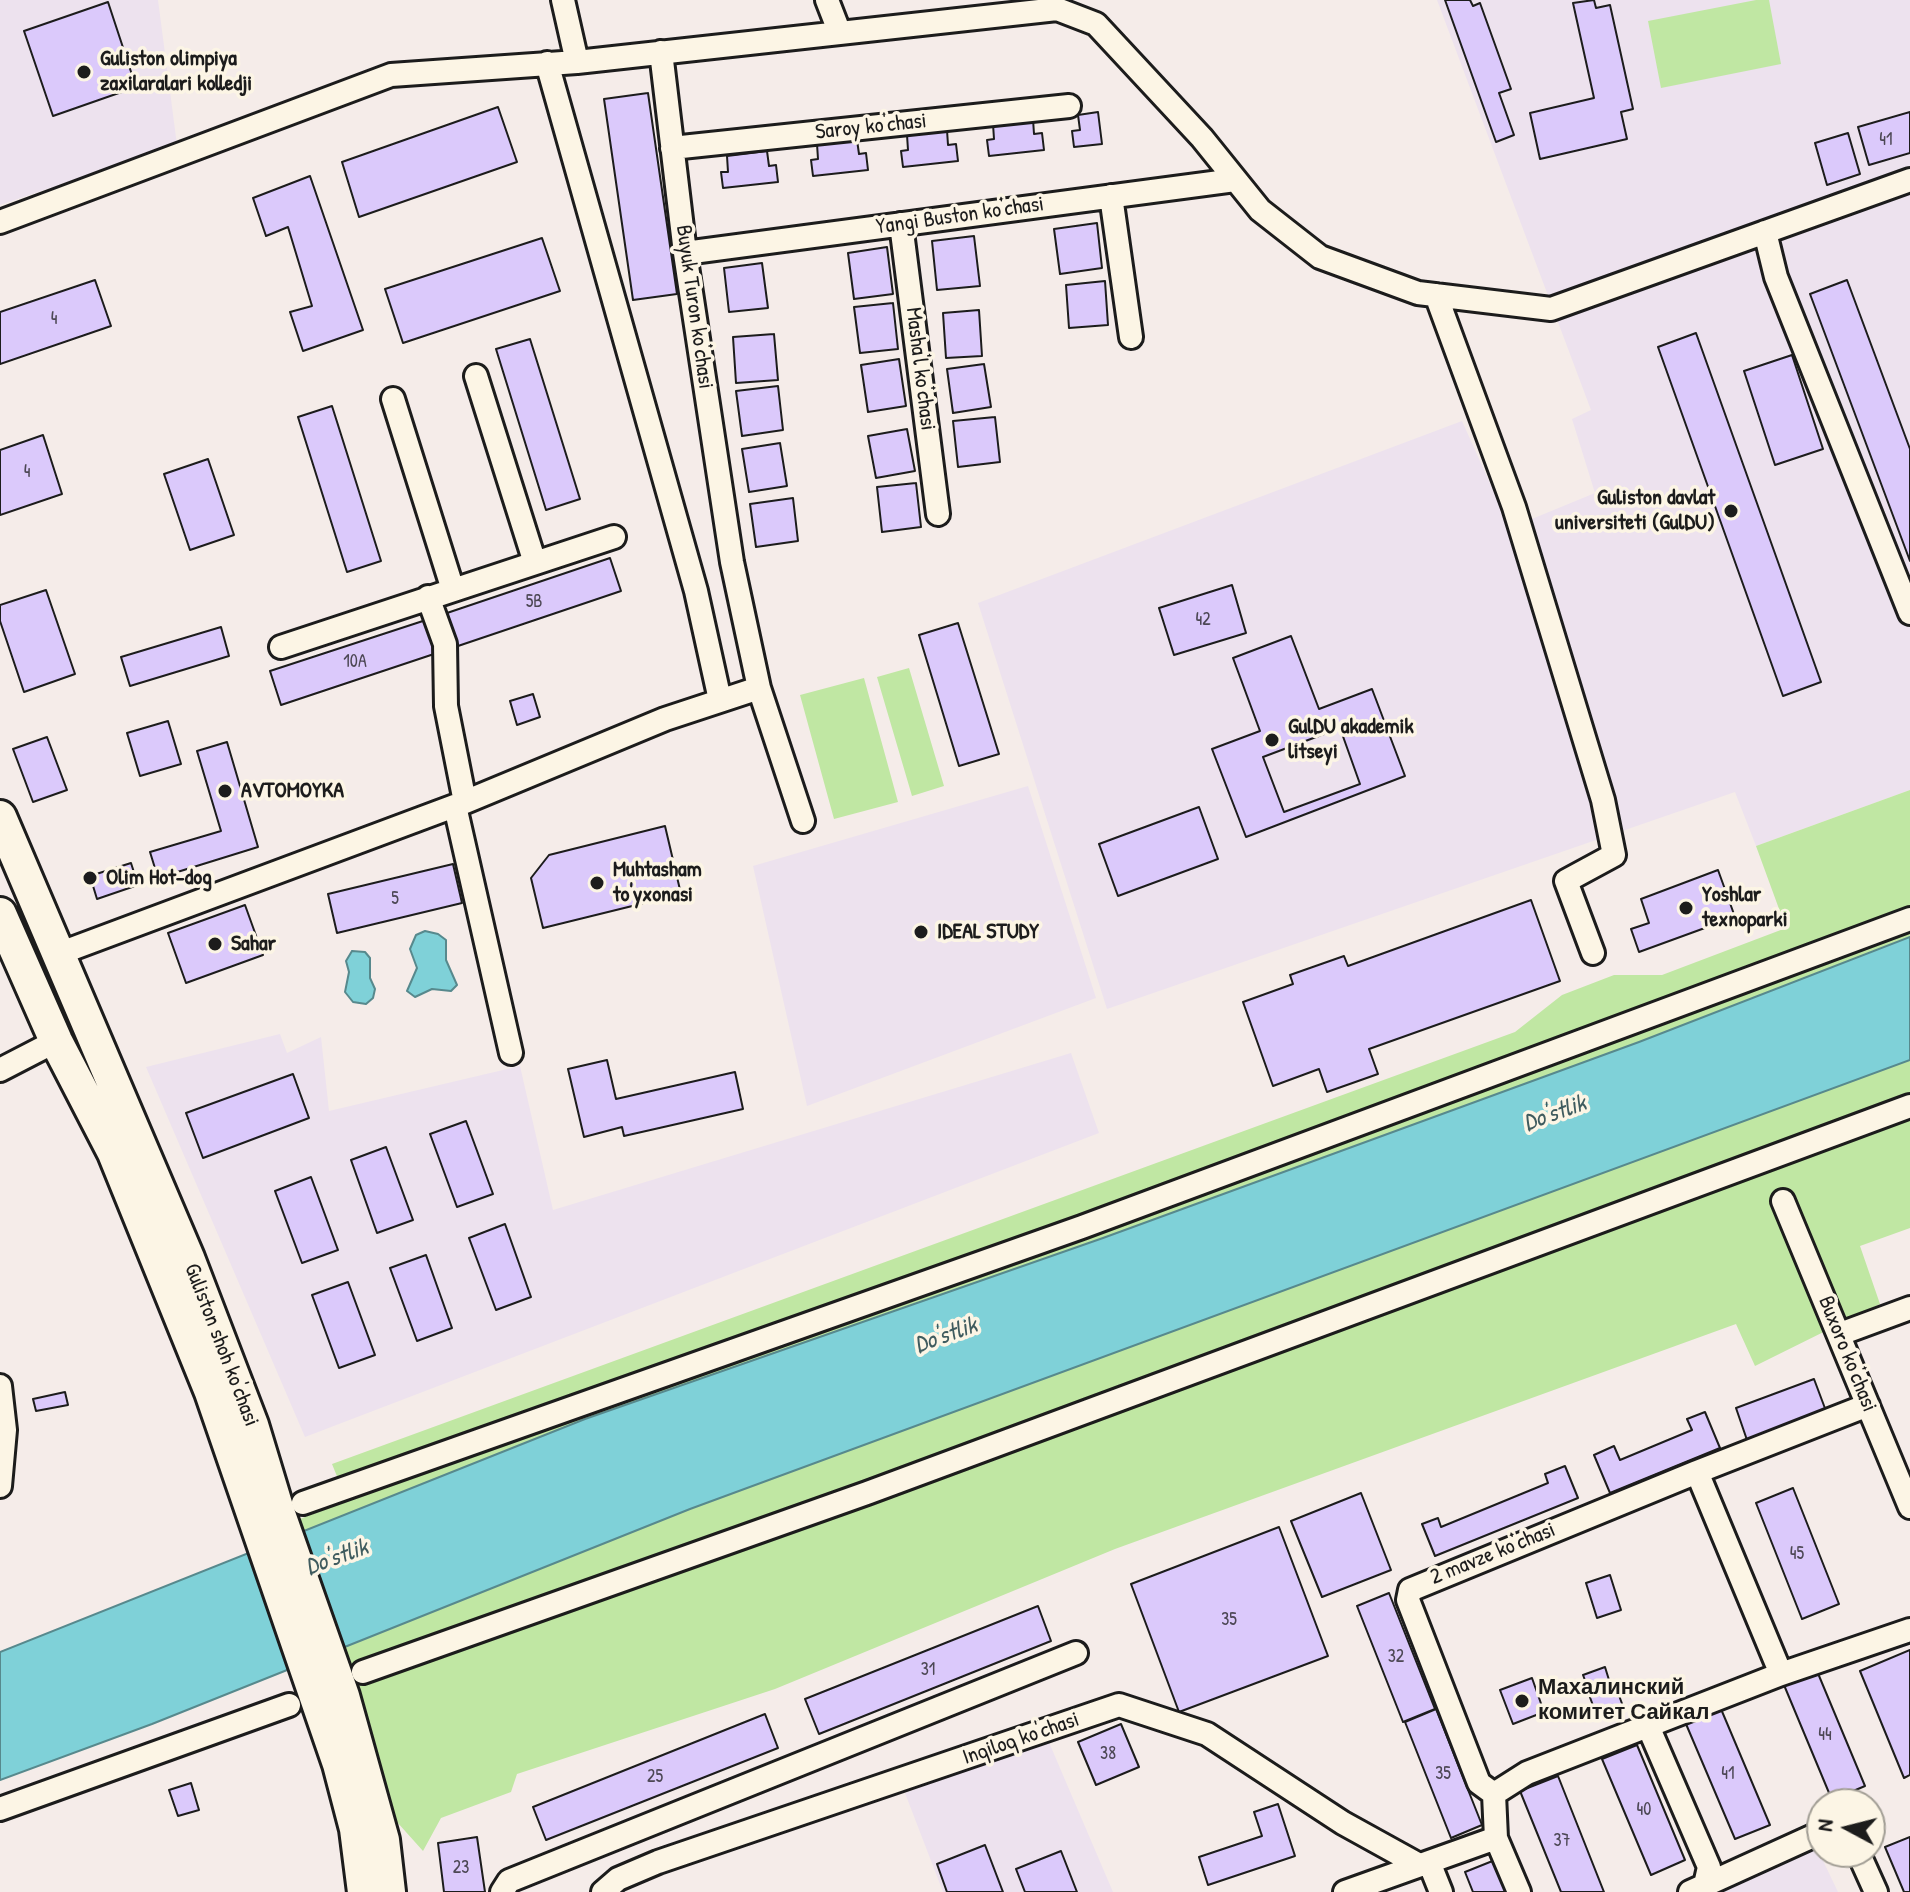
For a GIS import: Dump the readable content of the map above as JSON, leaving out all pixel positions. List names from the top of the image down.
{
  "streets": {
    "main road": ["Guliston shoh ko'chasi"],
    "street": [
      "Saroy ko'chasi",
      "Yangi Buston ko'chasi",
      "Buyuk Turon ko'chasi",
      "Masha'l ko'chasi",
      "Buxoro ko'chasi",
      "2 mavze ko'chasi",
      "Inqiloq ko'chasi"
    ]
  },
  "crossings": [
    ["Saroy ko'chasi", "Buyuk Turon ko'chasi"],
    ["Yangi Buston ko'chasi", "Buyuk Turon ko'chasi"],
    ["Yangi Buston ko'chasi", "Masha'l ko'chasi"]
  ],
  "water": ["Do'stlik"],
  "places": [
    "Guliston olimpiya zaxilaralari kolledji",
    "Guliston davlat universiteti (GulDU)",
    "GulDU akademik litseyi",
    "AVTOMOYKA",
    "Olim Hot-dog",
    "Muhtasham to'yxonasi",
    "Yoshlar texnoparki",
    "IDEAL STUDY",
    "Sahar",
    "Махалинский комитет Сайкал"
  ],
  "house_numbers": [
    "41",
    "4",
    "4",
    "5B",
    "42",
    "10A",
    "5",
    "45",
    "35",
    "32",
    "31",
    "44",
    "38",
    "35",
    "41",
    "25",
    "40",
    "37",
    "23"
  ],
  "north": "left"
}
